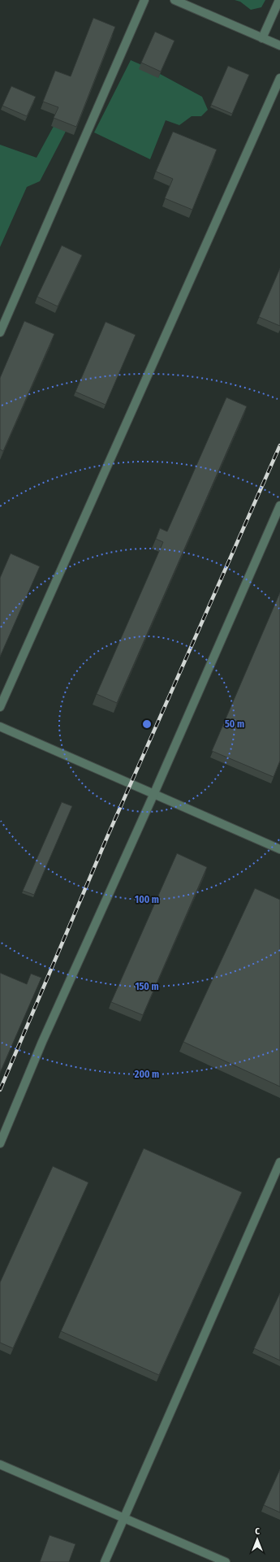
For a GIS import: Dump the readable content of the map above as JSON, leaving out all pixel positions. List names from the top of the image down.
{
  "north": "top",
  "rings": [
    "50 m",
    "100 m",
    "150 m",
    "200 m"
  ]
}
